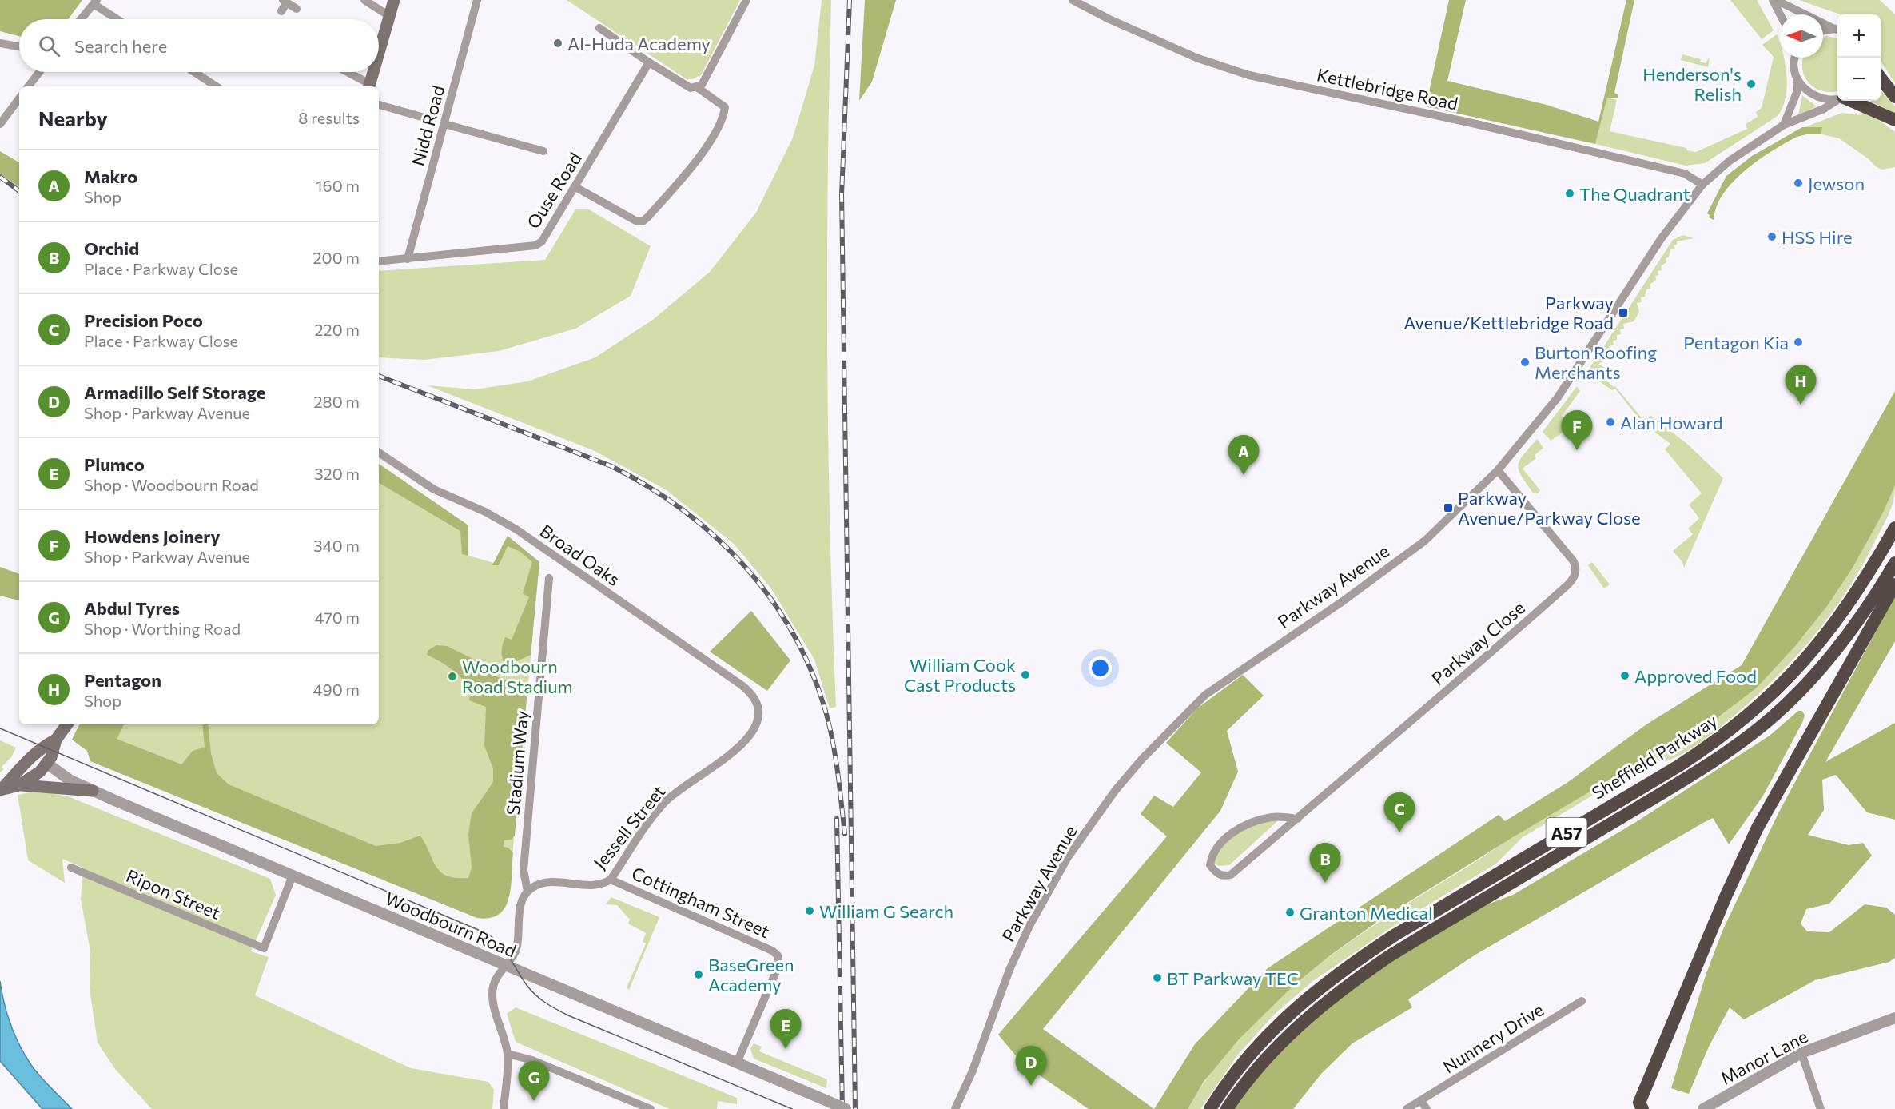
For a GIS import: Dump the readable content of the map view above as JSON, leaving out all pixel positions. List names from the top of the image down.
{
  "streets": {
    "highway": ["Sheffield Parkway", "A57"],
    "street": [
      "Kettlebridge Road",
      "Nidd Road",
      "Ouse Road",
      "Broad Oaks",
      "Parkway Avenue",
      "Parkway Close",
      "Stadium Way",
      "Jessell Street",
      "Ripon Street",
      "Cottingham Street",
      "Woodbourn Road",
      "Nunnery Drive",
      "Manor Lane"
    ]
  },
  "crossings": [
    ["Kettlebridge Road", "Parkway Avenue"],
    ["Nidd Road", "Ouse Road"],
    ["Broad Oaks", "Jessell Street"],
    ["Parkway Avenue", "Parkway Close"],
    ["Stadium Way", "Jessell Street"],
    ["Jessell Street", "Cottingham Street"],
    ["Ripon Street", "Woodbourn Road"],
    ["Cottingham Street", "Woodbourn Road"]
  ],
  "places": {
    "other": [
      "Al-Huda Academy",
      "Henderson's Relish",
      "Jewson",
      "The Quadrant",
      "HSS Hire",
      "Pentagon Kia",
      "Burton Roofing Merchants",
      "Alan Howard",
      "William Cook Cast Products",
      "Approved Food",
      "Woodbourn Road Stadium",
      "William G Search",
      "Granton Medical",
      "BaseGreen Academy",
      "BT Parkway TEC"
    ],
    "transit": ["Parkway Avenue/Kettlebridge Road", "Parkway Avenue/Parkway Close"]
  },
  "north": "left",
  "page": {
    "map_buttons": ["+", "−"],
    "search": "Search here",
    "heading": ["Nearby", "8 results"],
    "list": [
      {
        "mark": "A",
        "name": "Makro",
        "note": "Shop",
        "value": "160 m"
      },
      {
        "mark": "B",
        "name": "Orchid",
        "note": "Place · Parkway Close",
        "value": "200 m"
      },
      {
        "mark": "C",
        "name": "Precision Poco",
        "note": "Place · Parkway Close",
        "value": "220 m"
      },
      {
        "mark": "D",
        "name": "Armadillo Self Storage",
        "note": "Shop · Parkway Avenue",
        "value": "280 m"
      },
      {
        "mark": "E",
        "name": "Plumco",
        "note": "Shop · Woodbourn Road",
        "value": "320 m"
      },
      {
        "mark": "F",
        "name": "Howdens Joinery",
        "note": "Shop · Parkway Avenue",
        "value": "340 m"
      },
      {
        "mark": "G",
        "name": "Abdul Tyres",
        "note": "Shop · Worthing Road",
        "value": "470 m"
      },
      {
        "mark": "H",
        "name": "Pentagon",
        "note": "Shop",
        "value": "490 m"
      }
    ],
    "pins": [
      "H",
      "F",
      "A",
      "C",
      "B",
      "E",
      "D",
      "G"
    ]
  }
}
